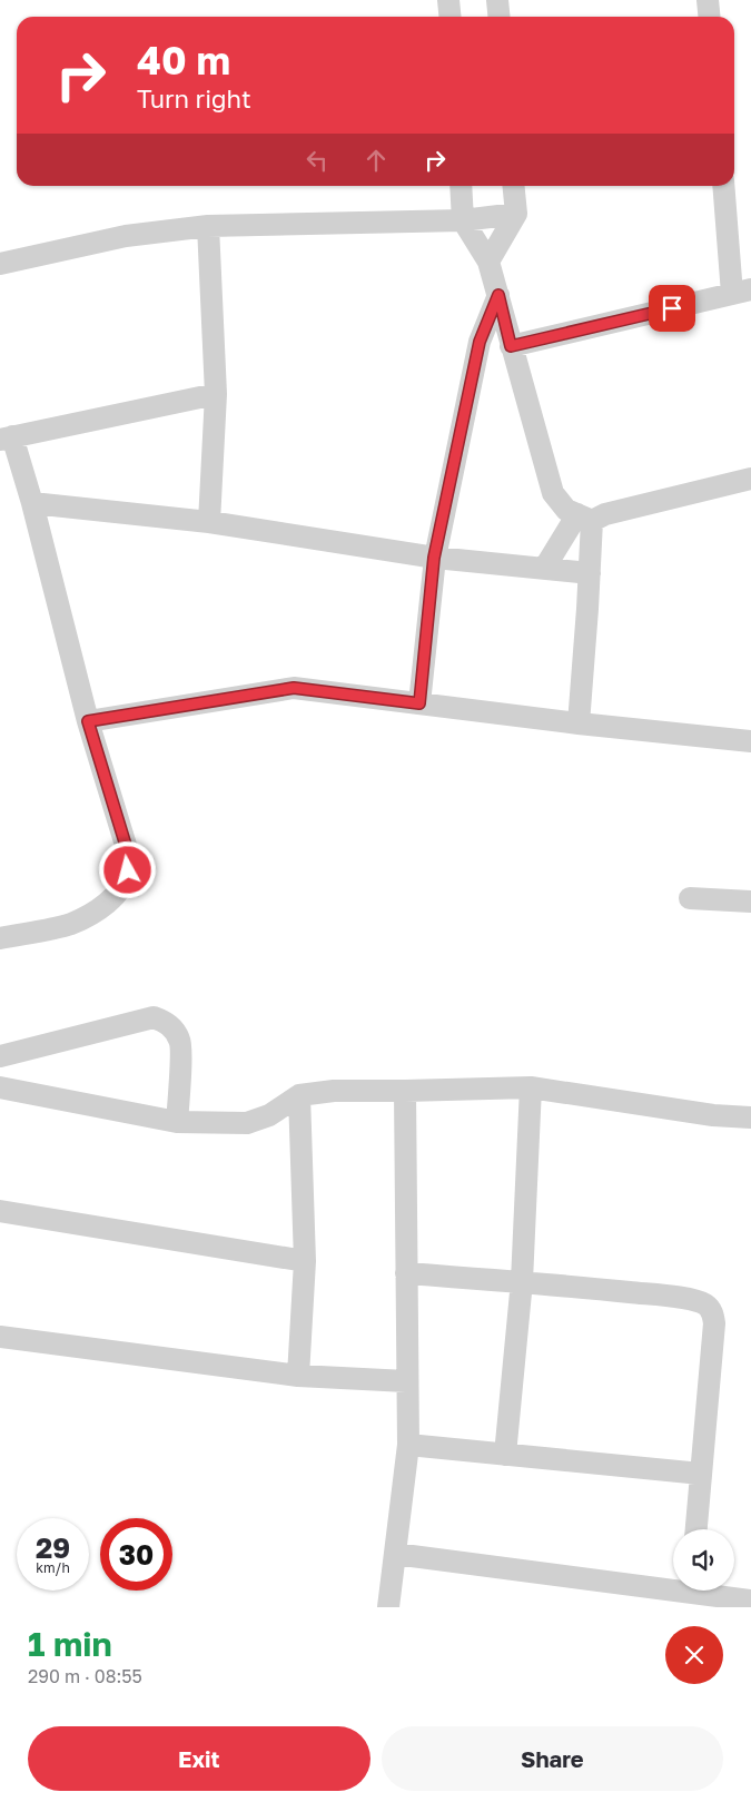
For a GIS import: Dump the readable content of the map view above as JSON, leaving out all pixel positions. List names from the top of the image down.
{
  "page": {
    "turn": ["40 m", "Turn right"],
    "speed": "29 km/h",
    "limit": "30",
    "heading": ["1 min", "290 m · 08:55"],
    "buttons": ["Exit", "Share"]
  }
}
